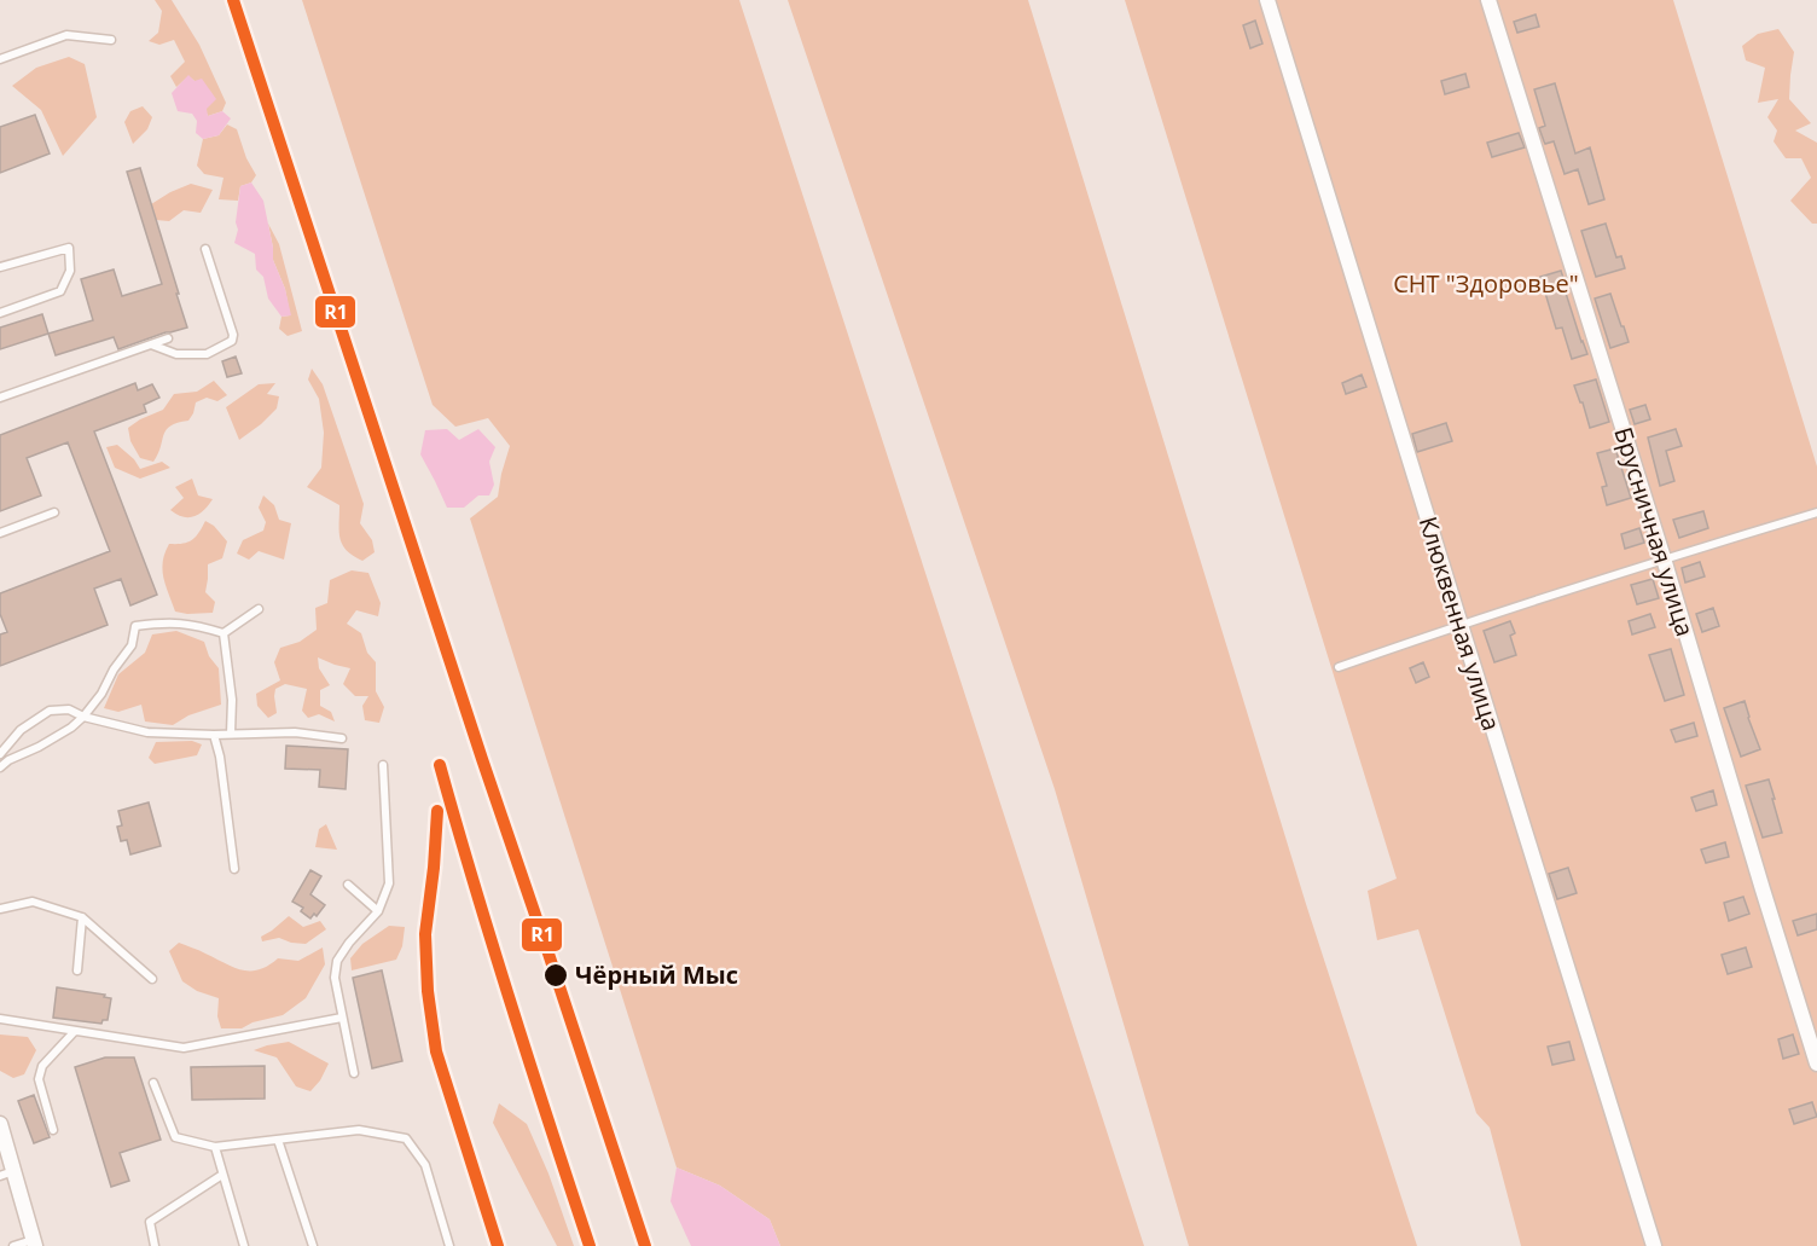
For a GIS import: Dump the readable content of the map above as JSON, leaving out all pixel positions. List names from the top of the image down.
{
  "streets": {
    "street": ["Брусничная улица", "Клюквенная улица"]
  },
  "parks": ["СНТ \"Здоровье\""],
  "places": ["Чёрный Мыс"],
  "lines": ["transit line R1"]
}
